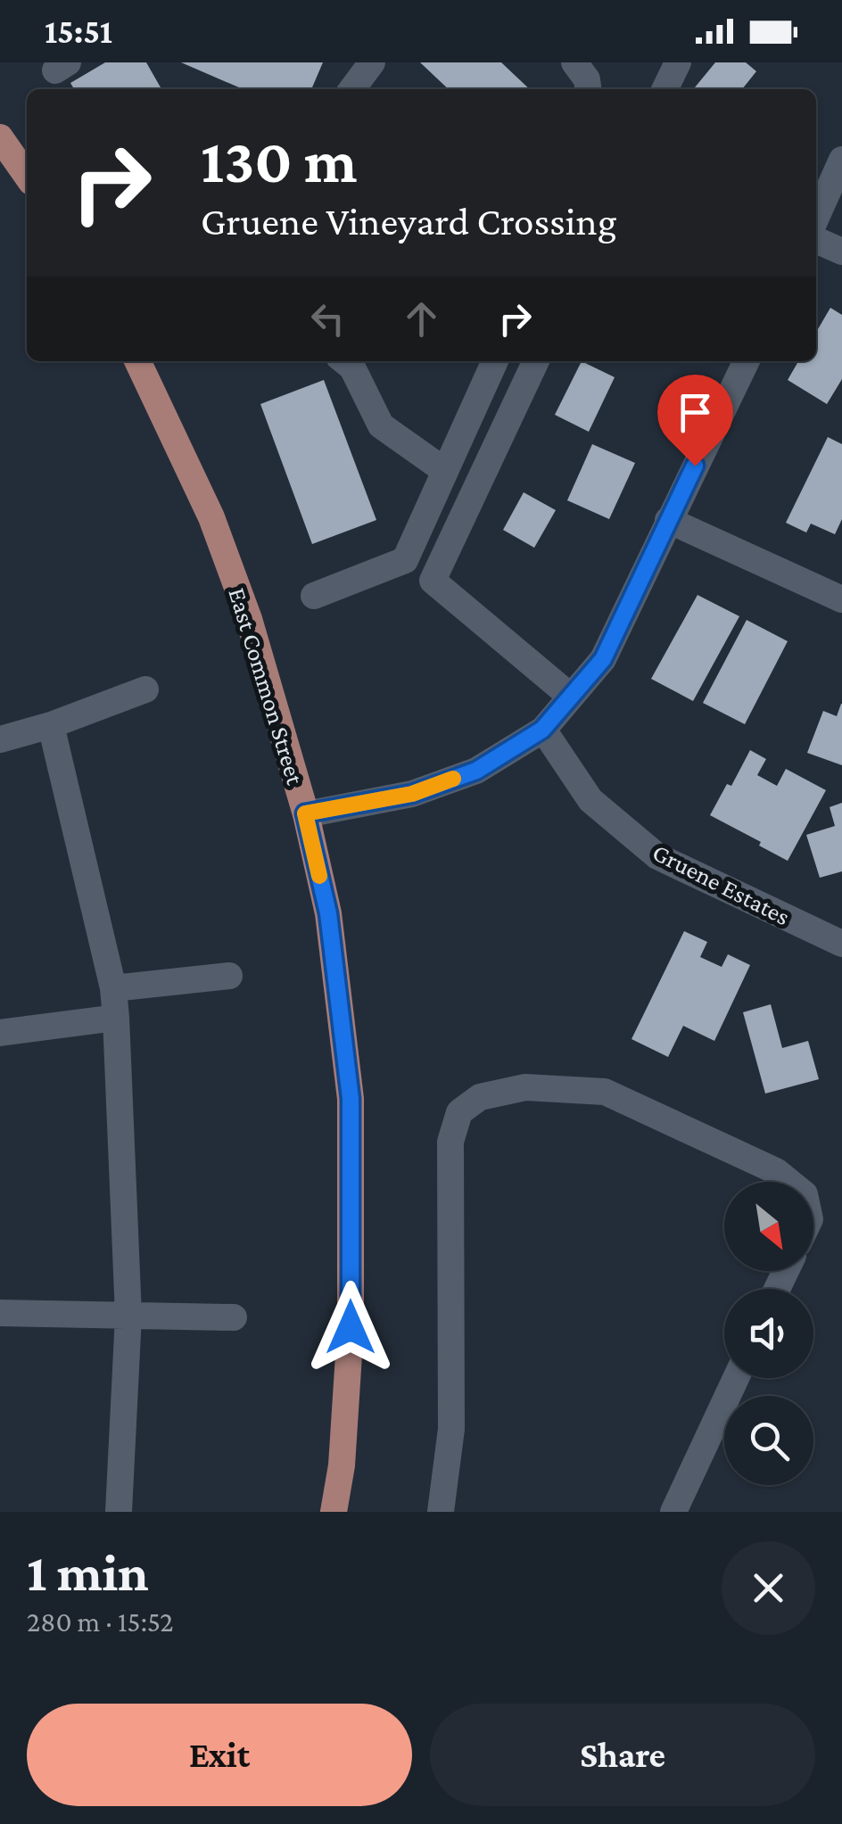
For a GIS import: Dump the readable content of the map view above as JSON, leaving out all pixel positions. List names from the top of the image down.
{
  "streets": {
    "main road": ["East Common Street"],
    "street": ["Gruene Estates"]
  },
  "north": "bottom right",
  "page": {
    "status": "15:51",
    "turn": ["130 m", "Gruene Vineyard Crossing"],
    "heading": ["1 min", "280 m · 15:52"],
    "buttons": ["Exit", "Share"]
  }
}
